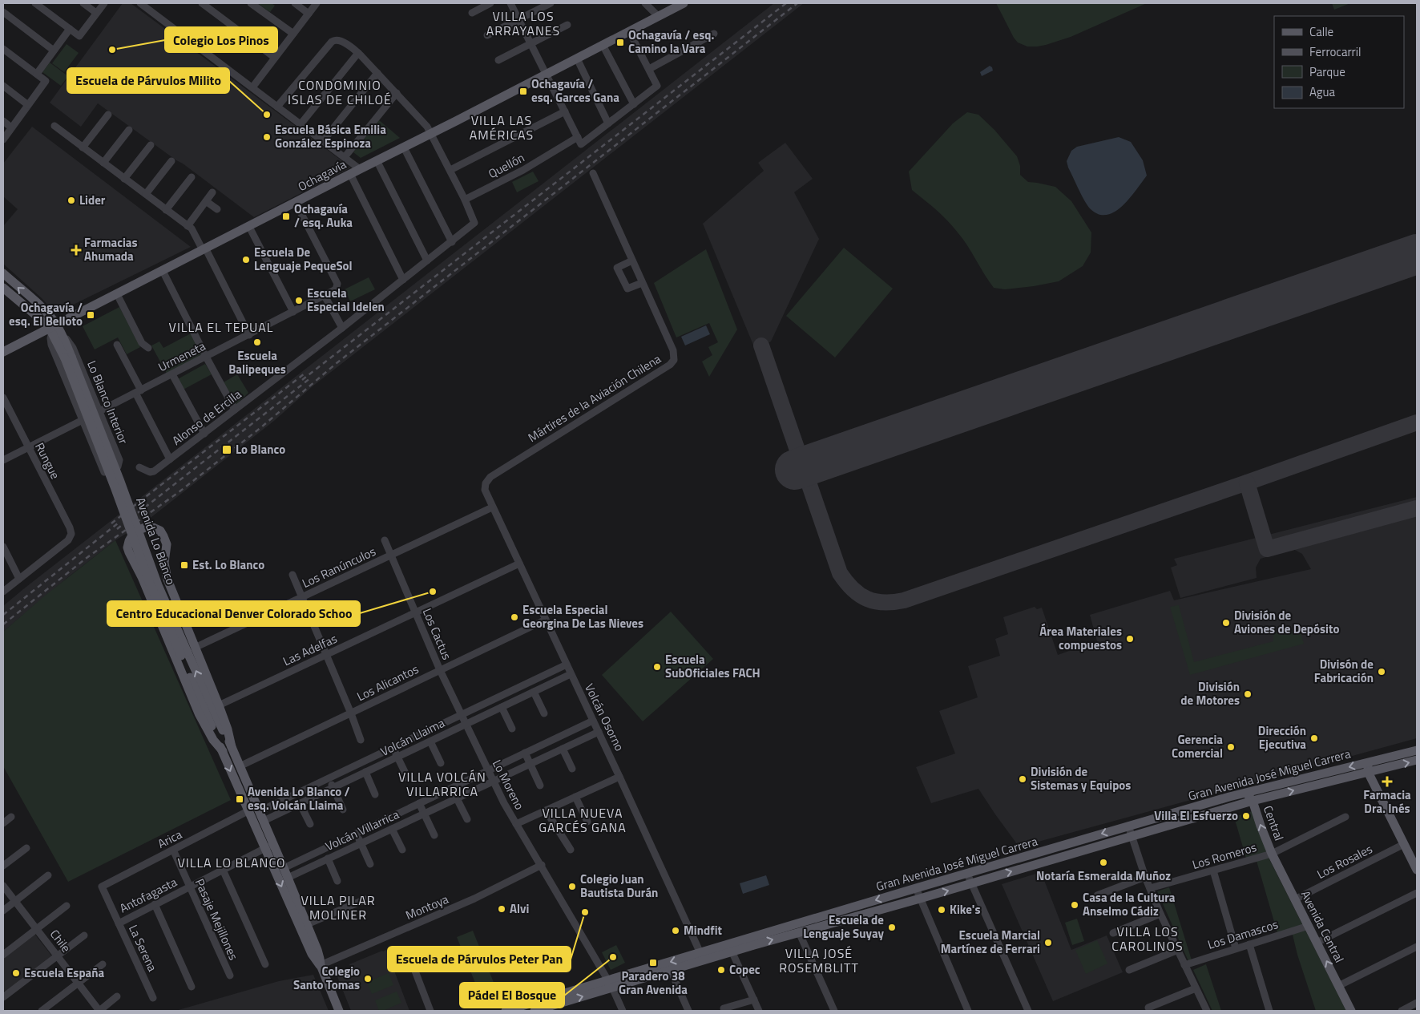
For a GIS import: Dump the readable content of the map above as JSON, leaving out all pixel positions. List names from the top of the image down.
{
  "streets": {
    "main road": [
      "Ochagavía",
      "Avenida Lo Blanco",
      "Gran Avenida José Miguel Carrera",
      "Central",
      "Avenida Central"
    ],
    "street": [
      "Quellón",
      "Urmeneta",
      "Mártires de la Aviación Chilena",
      "Lo Blanco Interior",
      "Alonso de Ercilla",
      "Rungue",
      "Los Ranúnculos",
      "Los Cactus",
      "Las Adelfas",
      "Los Alicantos",
      "Volcán Osorno",
      "Volcán Llaima",
      "Lo Moreno",
      "Volcán Villarrica",
      "Arica",
      "Los Romeros",
      "Los Rosales",
      "Antofagasta",
      "Montoya",
      "Pasaje Mejillones",
      "Los Damascos",
      "Chile",
      "La Serena"
    ]
  },
  "crossings": [
    ["Quellón", "Alonso de Ercilla"],
    ["Ochagavía", "Urmeneta"],
    ["Ochagavía", "Avenida Lo Blanco"],
    ["Urmeneta", "Lo Blanco Interior"],
    ["Mártires de la Aviación Chilena", "Volcán Osorno"],
    ["Lo Blanco Interior", "Avenida Lo Blanco"],
    ["Avenida Lo Blanco", "Los Ranúnculos"],
    ["Avenida Lo Blanco", "Los Alicantos"],
    ["Avenida Lo Blanco", "Volcán Llaima"],
    ["Avenida Lo Blanco", "Volcán Villarrica"],
    ["Avenida Lo Blanco", "Arica"],
    ["Avenida Lo Blanco", "Antofagasta"],
    ["Avenida Lo Blanco", "Montoya"],
    ["Los Ranúnculos", "Los Cactus"],
    ["Los Ranúnculos", "Volcán Osorno"],
    ["Los Cactus", "Las Adelfas"],
    ["Los Cactus", "Los Alicantos"],
    ["Los Cactus", "Lo Moreno"],
    ["Las Adelfas", "Volcán Osorno"],
    ["Los Alicantos", "Volcán Osorno"],
    ["Los Alicantos", "Lo Moreno"],
    ["Volcán Osorno", "Volcán Llaima"],
    ["Volcán Osorno", "Gran Avenida José Miguel Carrera"],
    ["Volcán Osorno", "Volcán Villarrica"],
    ["Volcán Llaima", "Lo Moreno"],
    ["Gran Avenida José Miguel Carrera", "Lo Moreno"],
    ["Gran Avenida José Miguel Carrera", "Central"],
    ["Lo Moreno", "Volcán Villarrica"],
    ["Lo Moreno", "Montoya"],
    ["Central", "Los Romeros"],
    ["Central", "Avenida Central"],
    ["Arica", "Pasaje Mejillones"],
    ["Arica", "La Serena"],
    ["Los Romeros", "Avenida Central"],
    ["Los Rosales", "Avenida Central"],
    ["Antofagasta", "Pasaje Mejillones"],
    ["Antofagasta", "La Serena"],
    ["Avenida Central", "Los Damascos"]
  ],
  "one_way": ["Central"],
  "districts": [
    "VILLA LOS ARRAYANES",
    "CONDOMINIO ISLAS DE CHILOÉ",
    "VILLA LAS AMÉRICAS",
    "VILLA EL TEPUAL",
    "VILLA VOLCÁN VILLARRICA",
    "VILLA NUEVA GARCÉS GANA",
    "VILLA LO BLANCO",
    "VILLA PILAR MOLINER",
    "VILLA LOS CAROLINOS",
    "VILLA JOSÉ ROSEMBLITT"
  ],
  "places": {
    "transit": [
      "Ochagavía / esq. Camino la Vara",
      "Ochagavía / esq. Garces Gana",
      "Ochagavía / esq. Auka",
      "Ochagavía / esq. El Belloto",
      "Lo Blanco",
      "Est. Lo Blanco",
      "Avenida Lo Blanco / esq. Volcán Llaima",
      "Paradero 38 Gran Avenida"
    ],
    "other": [
      "Colegio Los Pinos",
      "Escuela de Párvulos Milito",
      "Escuela Básica Emilia González Espinoza",
      "Lider",
      "Escuela De Lenguaje PequeSol",
      "Escuela Especial Idelen",
      "Escuela Balipeques",
      "Centro Educacional Denver Colorado Schoo",
      "Escuela Especial Georgina De Las Nieves",
      "División de Aviones de Depósito",
      "Área Materiales compuestos",
      "Escuela SubOficiales FACH",
      "Divisón de Fabricación",
      "División de Motores",
      "Dirección Ejecutiva",
      "Gerencia Comercial",
      "División de Sistemas y Equipos",
      "Villa El Esfuerzo",
      "Notaría Esmeralda Muñoz",
      "Colegio Juan Bautista Durán",
      "Casa de la Cultura Anselmo Cádiz",
      "Alvi",
      "Kike's",
      "Escuela de Párvulos Peter Pan",
      "Escuela de Lenguaje Suyay",
      "Mindfit",
      "Escuela Marcial Martínez de Ferrari",
      "Pádel El Bosque",
      "Copec",
      "Escuela España",
      "Colegio Santo Tomas"
    ],
    "health": ["Farmacias Ahumada", "Farmacia Dra. Inés"]
  },
  "legend": [
    "Calle",
    "Ferrocarril",
    "Parque",
    "Agua"
  ]
}
